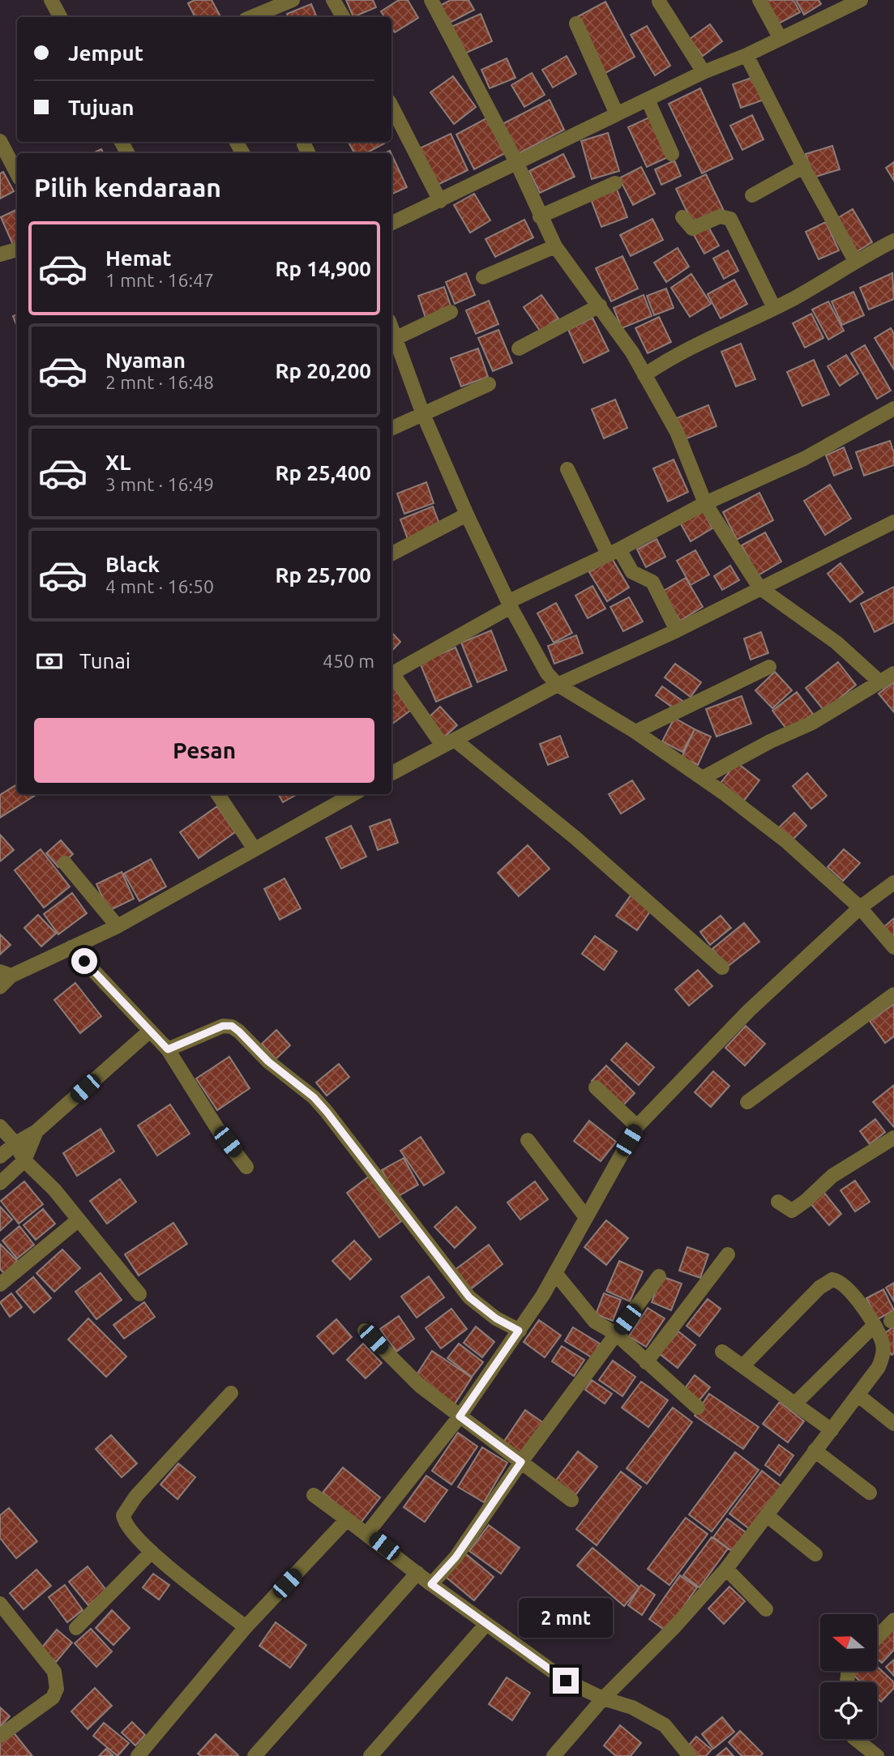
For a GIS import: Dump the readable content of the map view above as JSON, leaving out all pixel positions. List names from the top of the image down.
{
  "north": "left",
  "page": {
    "banner": ["Jemput", "Tujuan"],
    "heading": "Pilih kendaraan",
    "list": [
      {
        "name": "Hemat",
        "note": "1 mnt · 16:47",
        "value": "Rp 14,900"
      },
      {
        "name": "Nyaman",
        "note": "2 mnt · 16:48",
        "value": "Rp 20,200"
      },
      {
        "name": "XL",
        "note": "3 mnt · 16:49",
        "value": "Rp 25,400"
      },
      {
        "name": "Black",
        "note": "4 mnt · 16:50",
        "value": "Rp 25,700"
      }
    ],
    "pay": ["Tunai", "450 m"],
    "buttons": "Pesan",
    "bubble": "2 mnt"
  }
}
